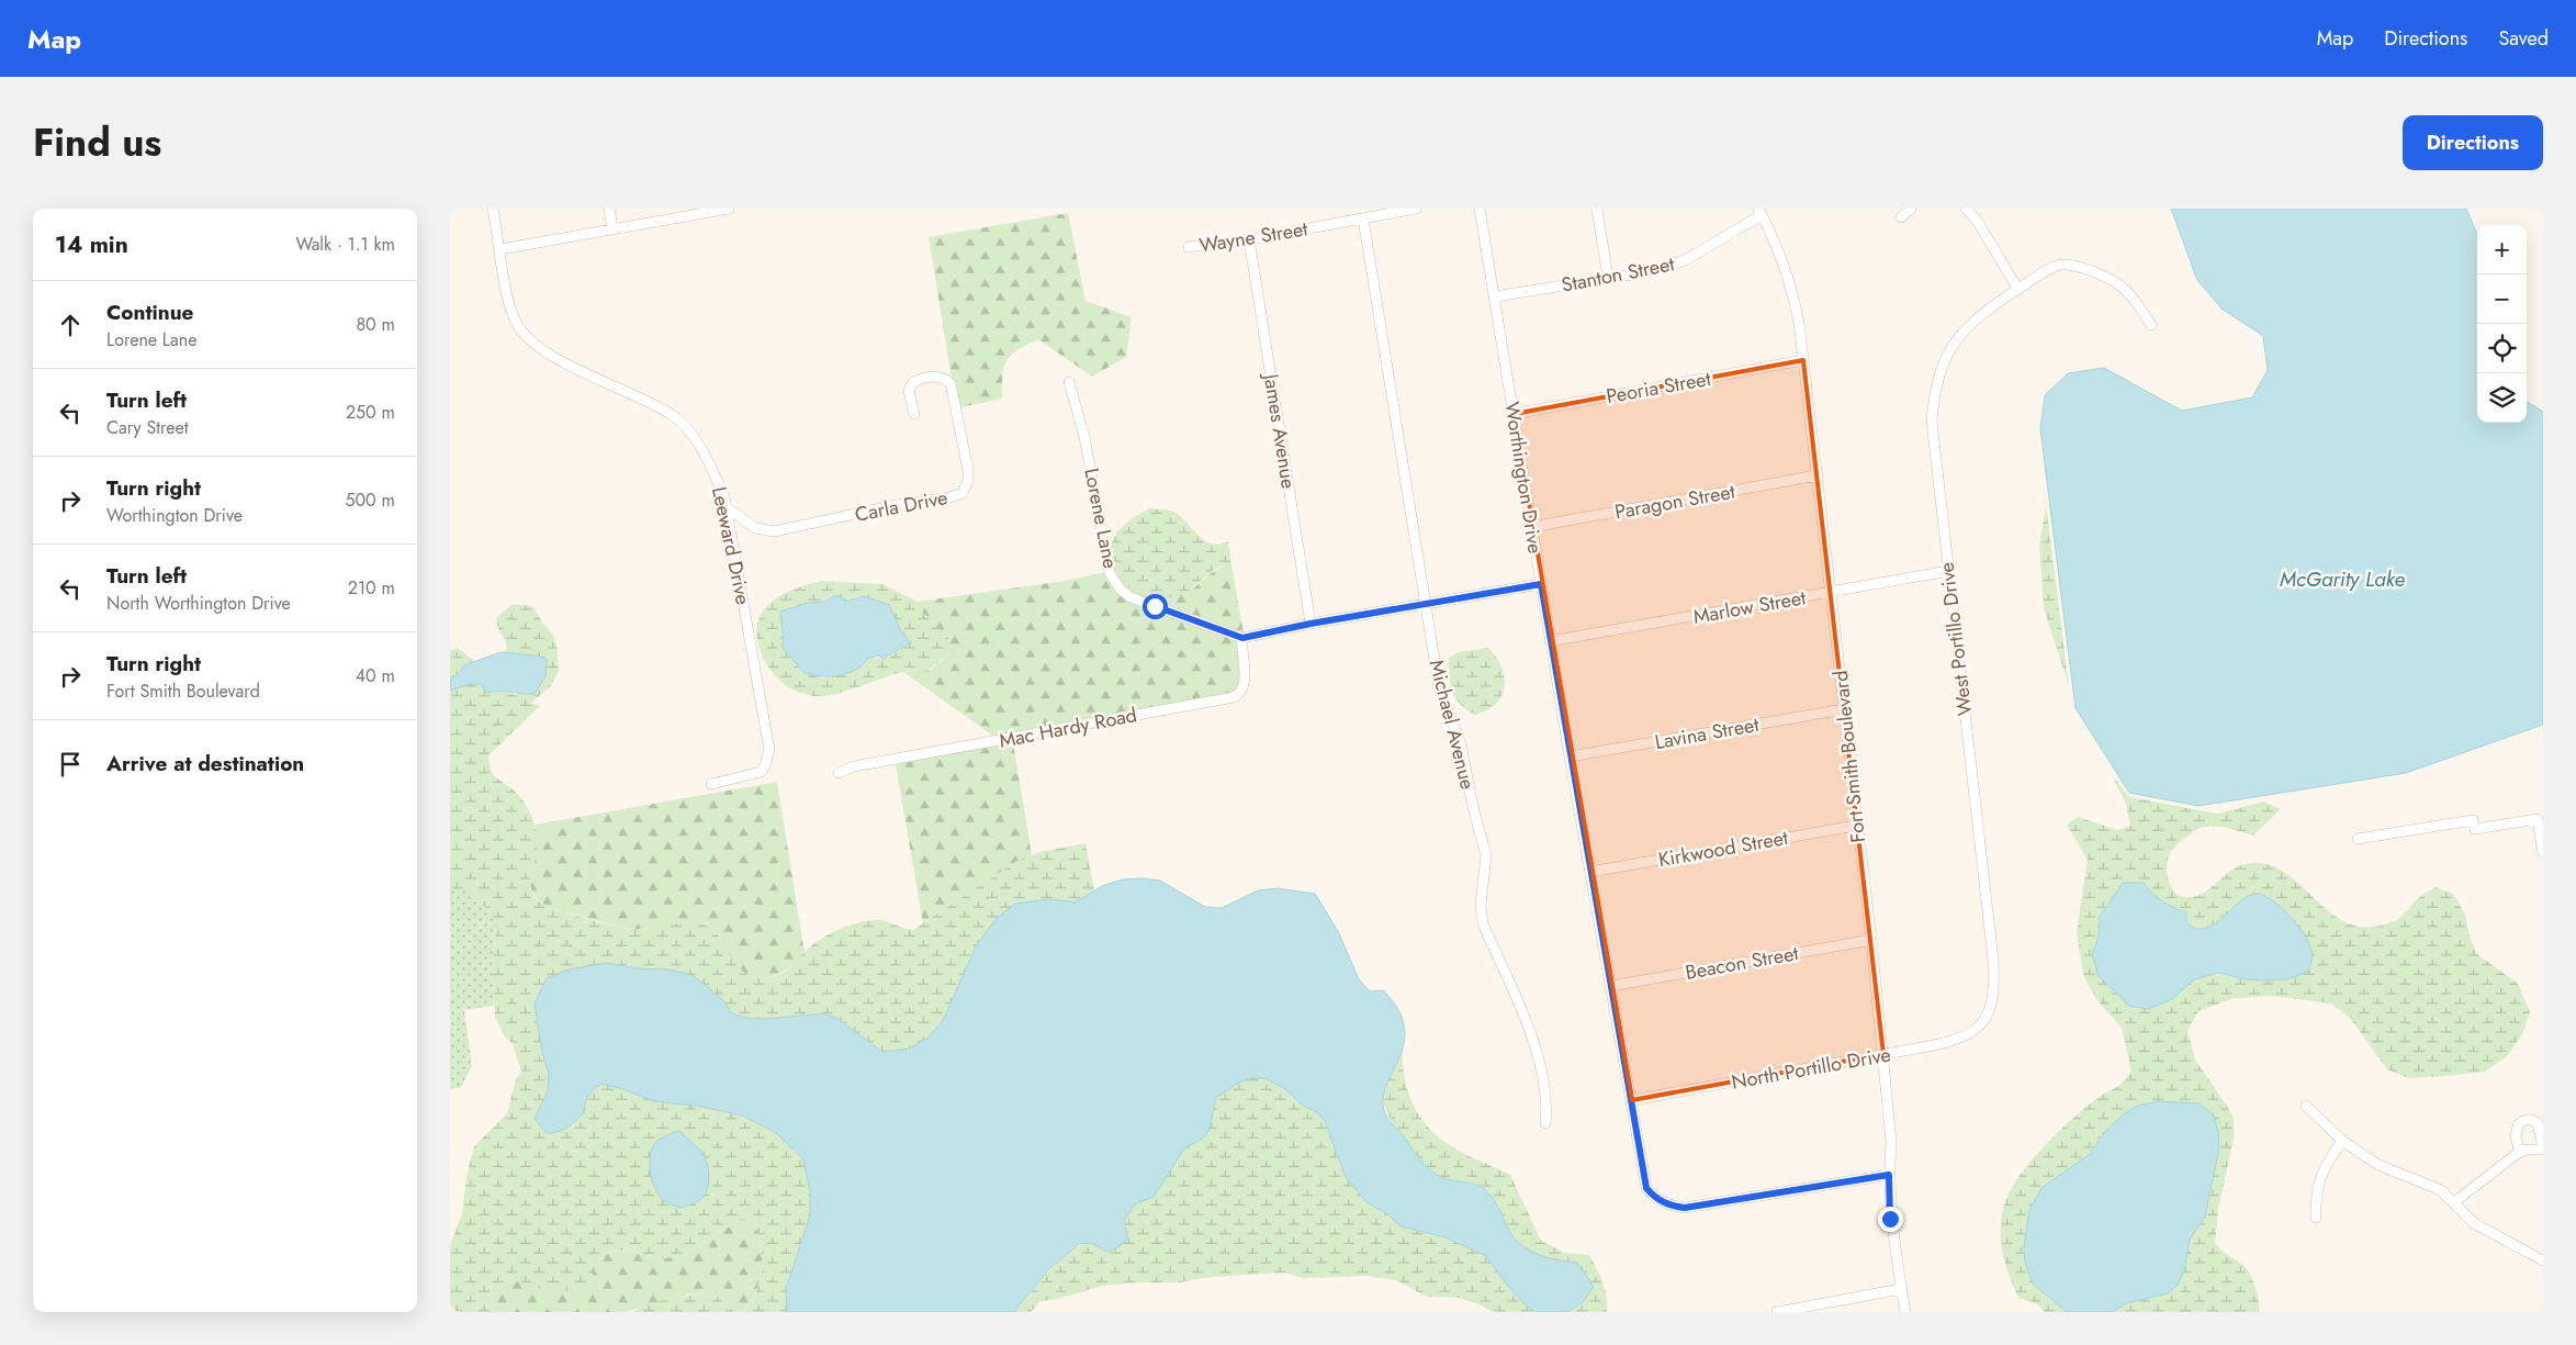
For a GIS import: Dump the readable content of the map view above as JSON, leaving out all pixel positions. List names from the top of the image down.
{
  "streets": {
    "street": [
      "Wayne Street",
      "Stanton Street",
      "Peoria Street",
      "James Avenue",
      "Worthington Drive",
      "Paragon Street",
      "Carla Drive",
      "Lorene Lane",
      "Leeward Drive",
      "Marlow Street",
      "West Portillo Drive",
      "Michael Avenue",
      "Mac Hardy Road",
      "Lavina Street",
      "Fort Smith Boulevard",
      "Kirkwood Street",
      "Beacon Street",
      "North Portillo Drive"
    ]
  },
  "crossings": [
    ["Wayne Street", "James Avenue"],
    ["Wayne Street", "Michael Avenue"],
    ["Stanton Street", "Worthington Drive"],
    ["Stanton Street", "Fort Smith Boulevard"],
    ["Peoria Street", "Worthington Drive"],
    ["Peoria Street", "Fort Smith Boulevard"],
    ["Worthington Drive", "Paragon Street"],
    ["Worthington Drive", "Marlow Street"],
    ["Worthington Drive", "Lavina Street"],
    ["Worthington Drive", "Fort Smith Boulevard"],
    ["Worthington Drive", "Kirkwood Street"],
    ["Worthington Drive", "Beacon Street"],
    ["Worthington Drive", "North Portillo Drive"],
    ["Paragon Street", "Fort Smith Boulevard"],
    ["Carla Drive", "Leeward Drive"],
    ["Lorene Lane", "Mac Hardy Road"],
    ["Marlow Street", "West Portillo Drive"],
    ["Marlow Street", "Fort Smith Boulevard"],
    ["West Portillo Drive", "North Portillo Drive"],
    ["Lavina Street", "Fort Smith Boulevard"],
    ["Fort Smith Boulevard", "Kirkwood Street"],
    ["Fort Smith Boulevard", "Beacon Street"],
    ["Fort Smith Boulevard", "North Portillo Drive"]
  ],
  "water": ["McGarity Lake"],
  "page": {
    "header": "Map",
    "nav": ["Map", "Directions", "Saved"],
    "title": "Find us",
    "buttons": "Directions",
    "heading": ["14 min", "Walk · 1.1 km"],
    "map_buttons": ["+", "−"],
    "list": [
      ["Continue", "Lorene Lane", "80 m"],
      ["Turn left", "Cary Street", "250 m"],
      ["Turn right", "Worthington Drive", "500 m"],
      ["Turn left", "North Worthington Drive", "210 m"],
      ["Turn right", "Fort Smith Boulevard", "40 m"],
      "Arrive at destination"
    ]
  }
}
